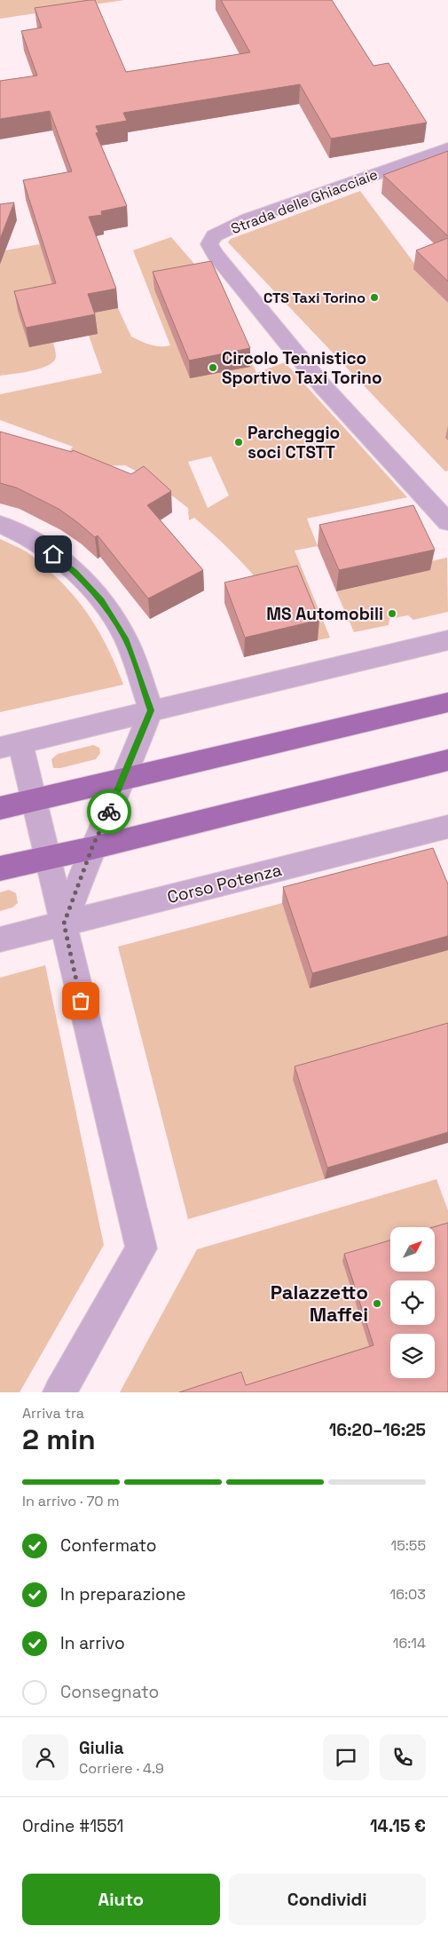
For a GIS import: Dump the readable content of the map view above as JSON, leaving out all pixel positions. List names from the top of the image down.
{
  "streets": {
    "street": ["Strada delle Ghiacciaie", "Corso Potenza"]
  },
  "places": [
    "CTS Taxi Torino",
    "Circolo Tennistico Sportivo Taxi Torino",
    "Parcheggio soci CTSTT",
    "MS Automobili",
    "Palazzetto Maffei"
  ],
  "north": "top right",
  "page": {
    "heading": ["2 min", "Arriva tra", "16:20–16:25"],
    "panel": [
      "Giulia",
      "Corriere · 4.9",
      "Ordine #1551",
      "14.15 €"
    ],
    "bar": "In arrivo · 70 m",
    "list": [
      ["Confermato", "15:55"],
      ["In preparazione", "16:03"],
      ["In arrivo", "16:14"],
      "Consegnato"
    ],
    "buttons": ["Aiuto", "Condividi"]
  }
}
